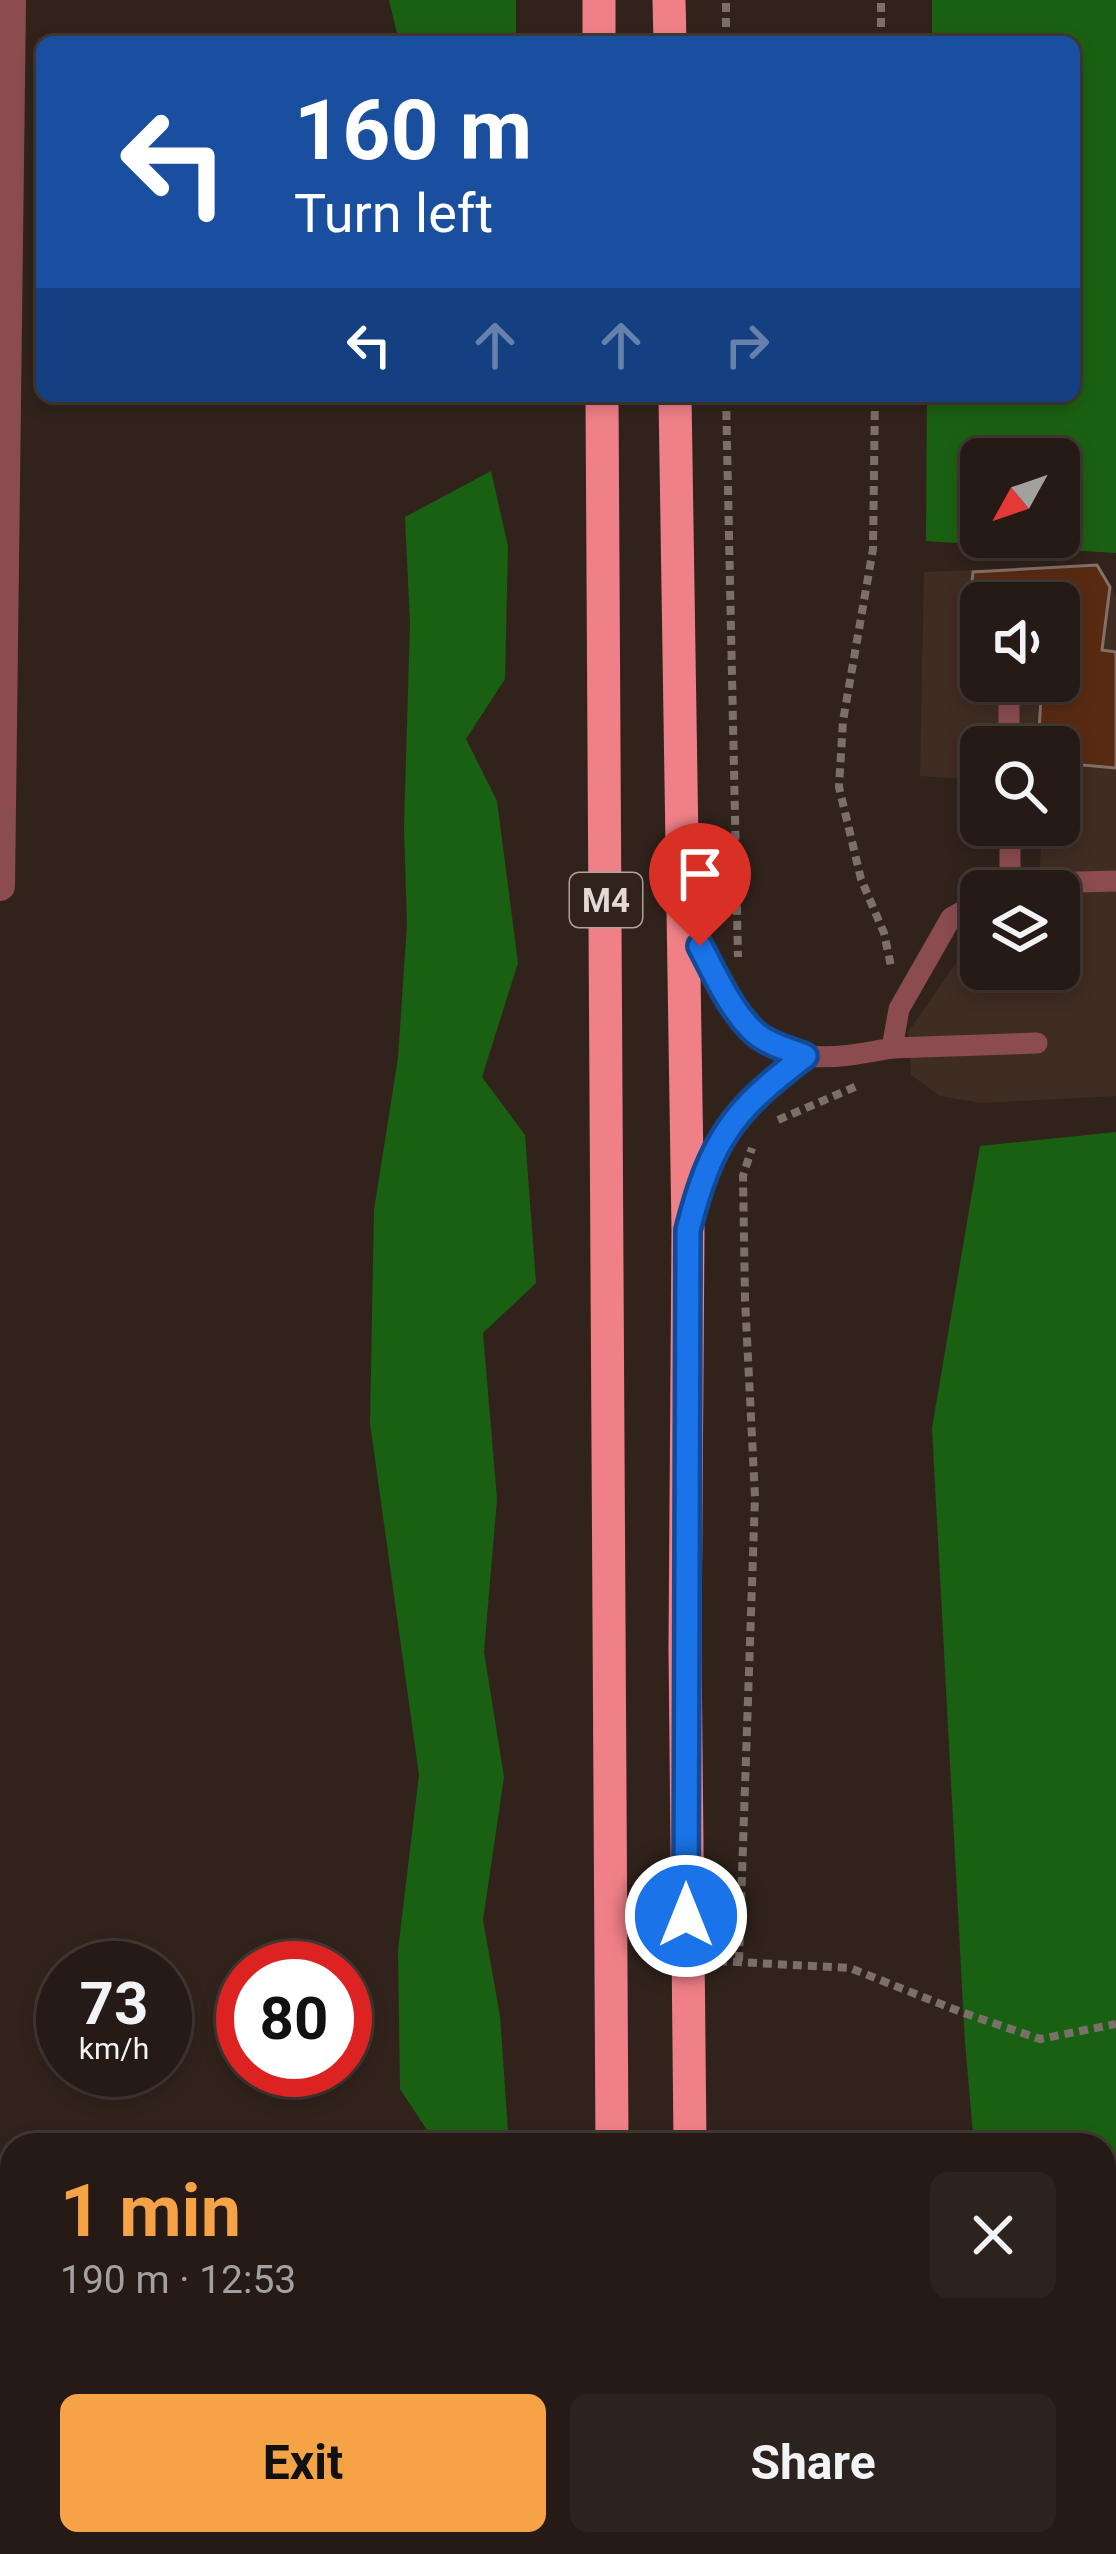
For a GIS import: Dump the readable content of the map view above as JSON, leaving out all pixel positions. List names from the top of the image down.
{
  "streets": {
    "highway": ["М4"]
  },
  "north": "bottom left",
  "page": {
    "turn": ["160 m", "Turn left"],
    "speed": "73 km/h",
    "limit": "80",
    "heading": ["1 min", "190 m · 12:53"],
    "buttons": ["Exit", "Share"]
  }
}
